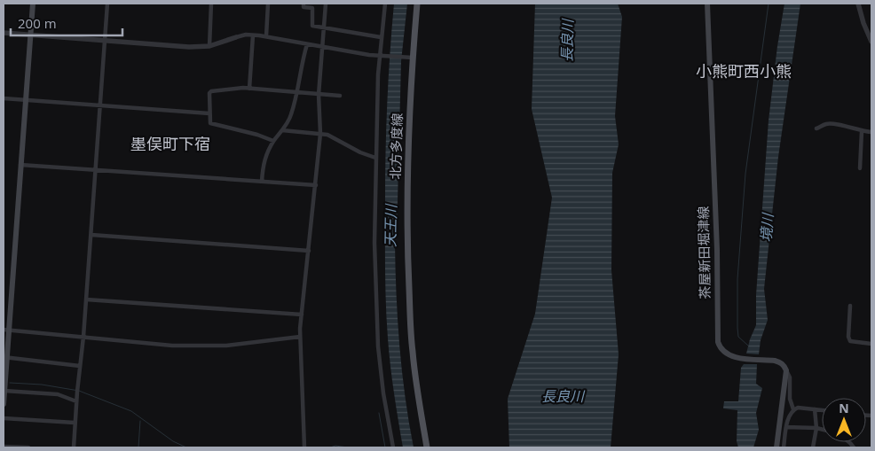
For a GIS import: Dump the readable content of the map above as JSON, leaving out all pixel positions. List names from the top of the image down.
{
  "streets": {
    "main road": ["北方多度線", "茶屋新田堀津線"]
  },
  "districts": ["小熊町西小熊", "墨俣町下宿"],
  "water": ["長良川", "天王川", "境川"],
  "scale_bar": "200 m",
  "north": "top"
}
